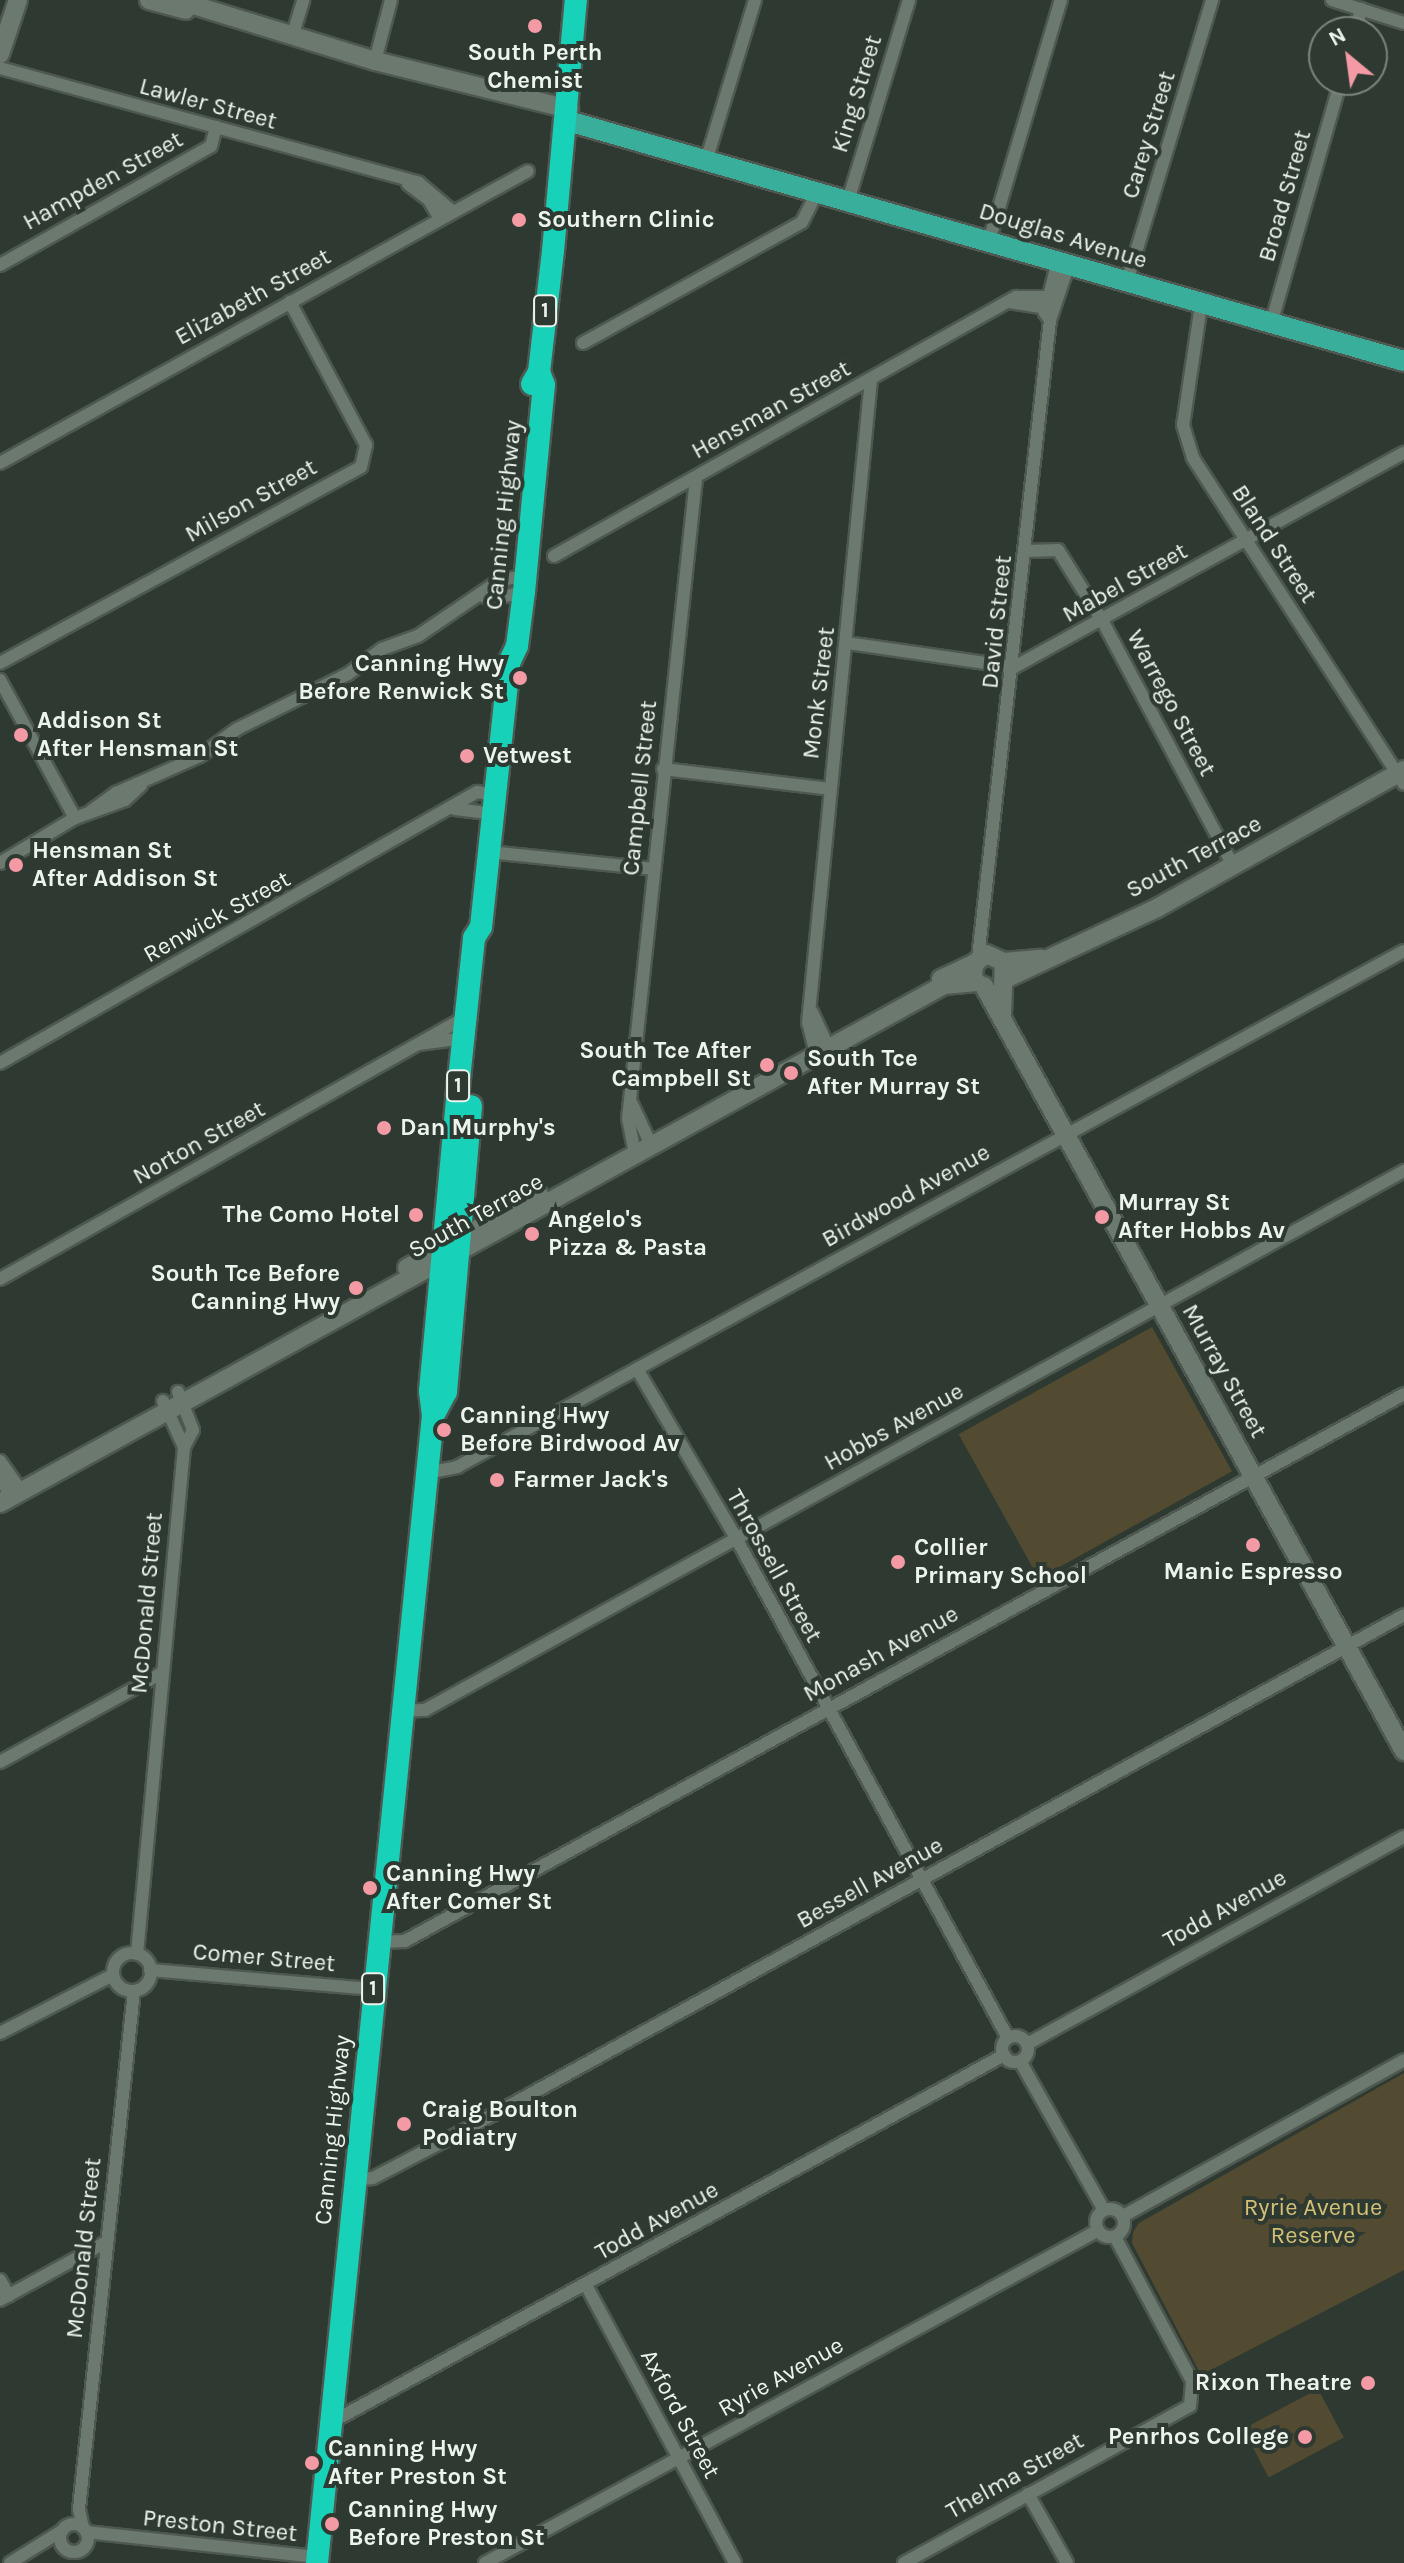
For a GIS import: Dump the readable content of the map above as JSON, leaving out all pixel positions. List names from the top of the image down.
{
  "streets": {
    "highway": ["1", "Canning Highway"],
    "main road": ["Douglas Avenue", "South Terrace", "Murray Street"],
    "street": [
      "King Street",
      "Lawler Street",
      "Carey Street",
      "Hampden Street",
      "Broad Street",
      "Elizabeth Street",
      "Hensman Street",
      "Milson Street",
      "Bland Street",
      "Mabel Street",
      "David Street",
      "Monk Street",
      "Warrego Street",
      "Campbell Street",
      "Renwick Street",
      "Norton Street",
      "Birdwood Avenue",
      "Hobbs Avenue",
      "Throssell Street",
      "McDonald Street",
      "Monash Avenue",
      "Bessell Avenue",
      "Todd Avenue",
      "Comer Street",
      "Ryrie Avenue",
      "Axford Street",
      "Thelma Street",
      "Preston Street"
    ]
  },
  "crossings": [
    ["King Street", "Douglas Avenue"],
    ["Lawler Street", "Hampden Street"],
    ["Lawler Street", "Elizabeth Street"],
    ["Carey Street", "Douglas Avenue"],
    ["Broad Street", "Douglas Avenue"],
    ["Douglas Avenue", "Canning Highway"],
    ["Douglas Avenue", "Bland Street"],
    ["Douglas Avenue", "David Street"],
    ["Elizabeth Street", "Milson Street"],
    ["Hensman Street", "David Street"],
    ["Hensman Street", "Monk Street"],
    ["Hensman Street", "Campbell Street"],
    ["Canning Highway", "South Terrace"],
    ["Canning Highway", "Renwick Street"],
    ["Canning Highway", "Norton Street"],
    ["Canning Highway", "Birdwood Avenue"],
    ["Canning Highway", "Hobbs Avenue"],
    ["Canning Highway", "Monash Avenue"],
    ["Canning Highway", "Bessell Avenue"],
    ["Canning Highway", "Todd Avenue"],
    ["Canning Highway", "Comer Street"],
    ["Canning Highway", "Preston Street"],
    ["Bland Street", "Mabel Street"],
    ["Bland Street", "South Terrace"],
    ["Mabel Street", "David Street"],
    ["Mabel Street", "Warrego Street"],
    ["David Street", "Warrego Street"],
    ["David Street", "South Terrace"],
    ["David Street", "Murray Street"],
    ["Monk Street", "South Terrace"],
    ["Warrego Street", "South Terrace"],
    ["Campbell Street", "South Terrace"],
    ["South Terrace", "Murray Street"],
    ["South Terrace", "McDonald Street"],
    ["Birdwood Avenue", "Murray Street"],
    ["Birdwood Avenue", "Throssell Street"],
    ["Murray Street", "Hobbs Avenue"],
    ["Murray Street", "Monash Avenue"],
    ["Murray Street", "Bessell Avenue"],
    ["Hobbs Avenue", "Throssell Street"],
    ["Throssell Street", "Monash Avenue"],
    ["Throssell Street", "Bessell Avenue"],
    ["McDonald Street", "Comer Street"],
    ["McDonald Street", "Preston Street"],
    ["Todd Avenue", "Axford Street"],
    ["Ryrie Avenue", "Axford Street"],
    ["Ryrie Avenue", "Thelma Street"]
  ],
  "parks": ["Ryrie Avenue Reserve"],
  "places": [
    "South Perth Chemist",
    "Southern Clinic",
    "Canning Hwy Before Renwick St",
    "Addison St After Hensman St",
    "Vetwest",
    "Hensman St After Addison St",
    "South Tce After Campbell St",
    "South Tce After Murray St",
    "Dan Murphy's",
    "The Como Hotel",
    "Murray St After Hobbs Av",
    "Angelo's Pizza & Pasta",
    "South Tce Before Canning Hwy",
    "Canning Hwy Before Birdwood Av",
    "Farmer Jack's",
    "Manic Espresso",
    "Collier Primary School",
    "Canning Hwy After Comer St",
    "Craig Boulton Podiatry",
    "Rixon Theatre",
    "Penrhos College",
    "Canning Hwy After Preston St",
    "Canning Hwy Before Preston St"
  ],
  "north": "top left"
}
